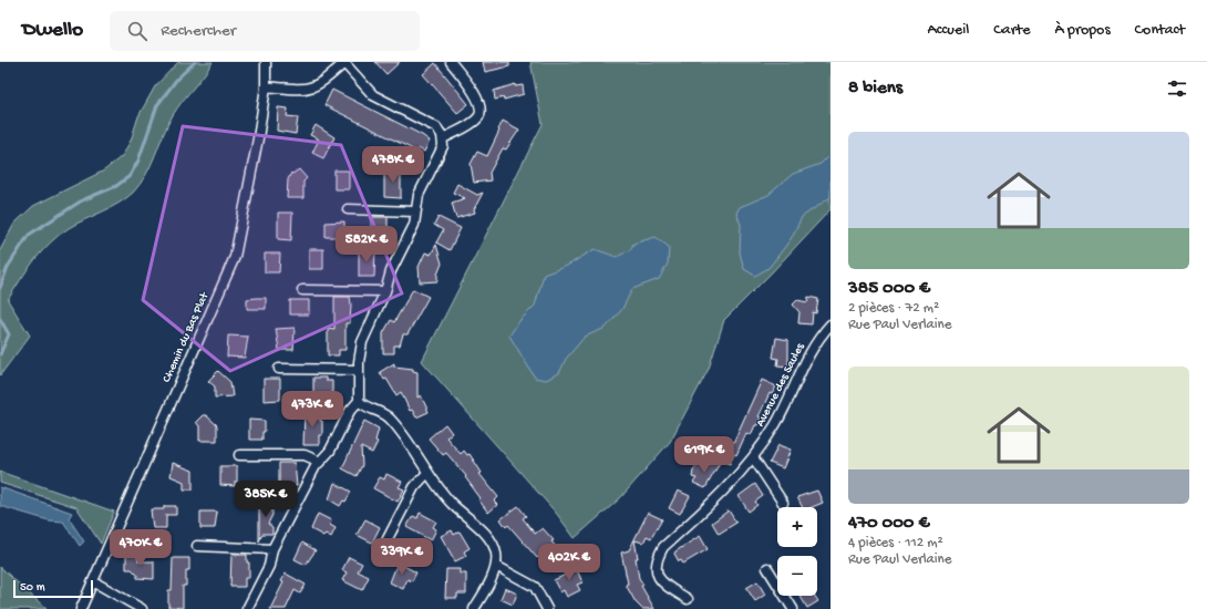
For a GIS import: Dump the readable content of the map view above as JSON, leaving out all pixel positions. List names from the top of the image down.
{
  "streets": {
    "street": ["Chemin du Bas Plat", "Avenue des Saules"]
  },
  "scale_bar": "50 m",
  "page": {
    "header": "Dwello",
    "search": "Rechercher",
    "nav": [
      "Accueil",
      "Carte",
      "À propos",
      "Contact"
    ],
    "heading": "8 biens",
    "list": [
      {
        "name": "385 000 €",
        "note": "2 pièces · 72 m² · Rue Paul Verlaine"
      },
      {
        "name": "470 000 €",
        "note": "4 pièces · 112 m² · Rue Paul Verlaine"
      }
    ],
    "price": [
      "478K €",
      "582K €",
      "473K €",
      "619K €",
      "385K €",
      "470K €",
      "339K €",
      "402K €"
    ],
    "map_buttons": ["+", "−"],
    "scale": "50 m"
  }
}
